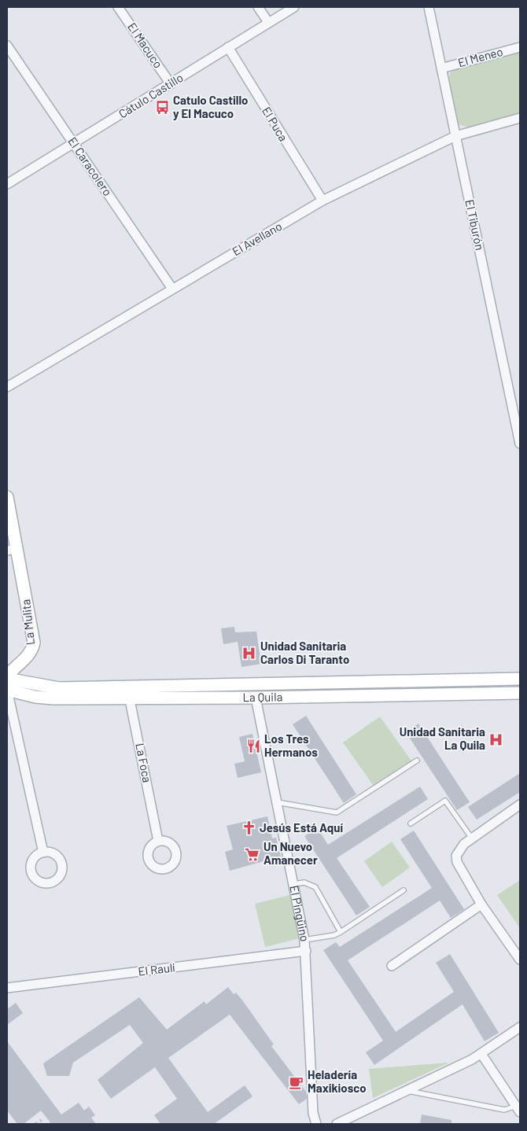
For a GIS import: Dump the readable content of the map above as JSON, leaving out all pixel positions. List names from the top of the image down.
{
  "streets": {
    "main road": ["La Mulita", "La Quila", "El Pingüino"],
    "street": [
      "El Macuco",
      "El Meneo",
      "Cátulo Castillo",
      "El Puca",
      "El Caracolero",
      "El Tiburón",
      "El Avellano",
      "La Foca",
      "El Raulí"
    ]
  },
  "crossings": [
    ["El Macuco", "Cátulo Castillo"],
    ["El Meneo", "El Tiburón"],
    ["Cátulo Castillo", "El Puca"],
    ["Cátulo Castillo", "El Caracolero"],
    ["El Puca", "El Avellano"],
    ["El Caracolero", "El Avellano"],
    ["El Tiburón", "El Avellano"],
    ["La Mulita", "La Quila"],
    ["La Quila", "La Foca"],
    ["La Quila", "El Pingüino"],
    ["El Pingüino", "El Raulí"]
  ],
  "places": {
    "bus stop": ["Catulo Castillo y El Macuco"],
    "hospital": ["Unidad Sanitaria Carlos Di Taranto", "Unidad Sanitaria La Quila"],
    "restaurant": ["Los Tres Hermanos"],
    "church": ["Jesús Está Aquí"],
    "supermarket": ["Un Nuevo Amanecer"],
    "cafe": ["Heladería Maxikiosco"]
  }
}
